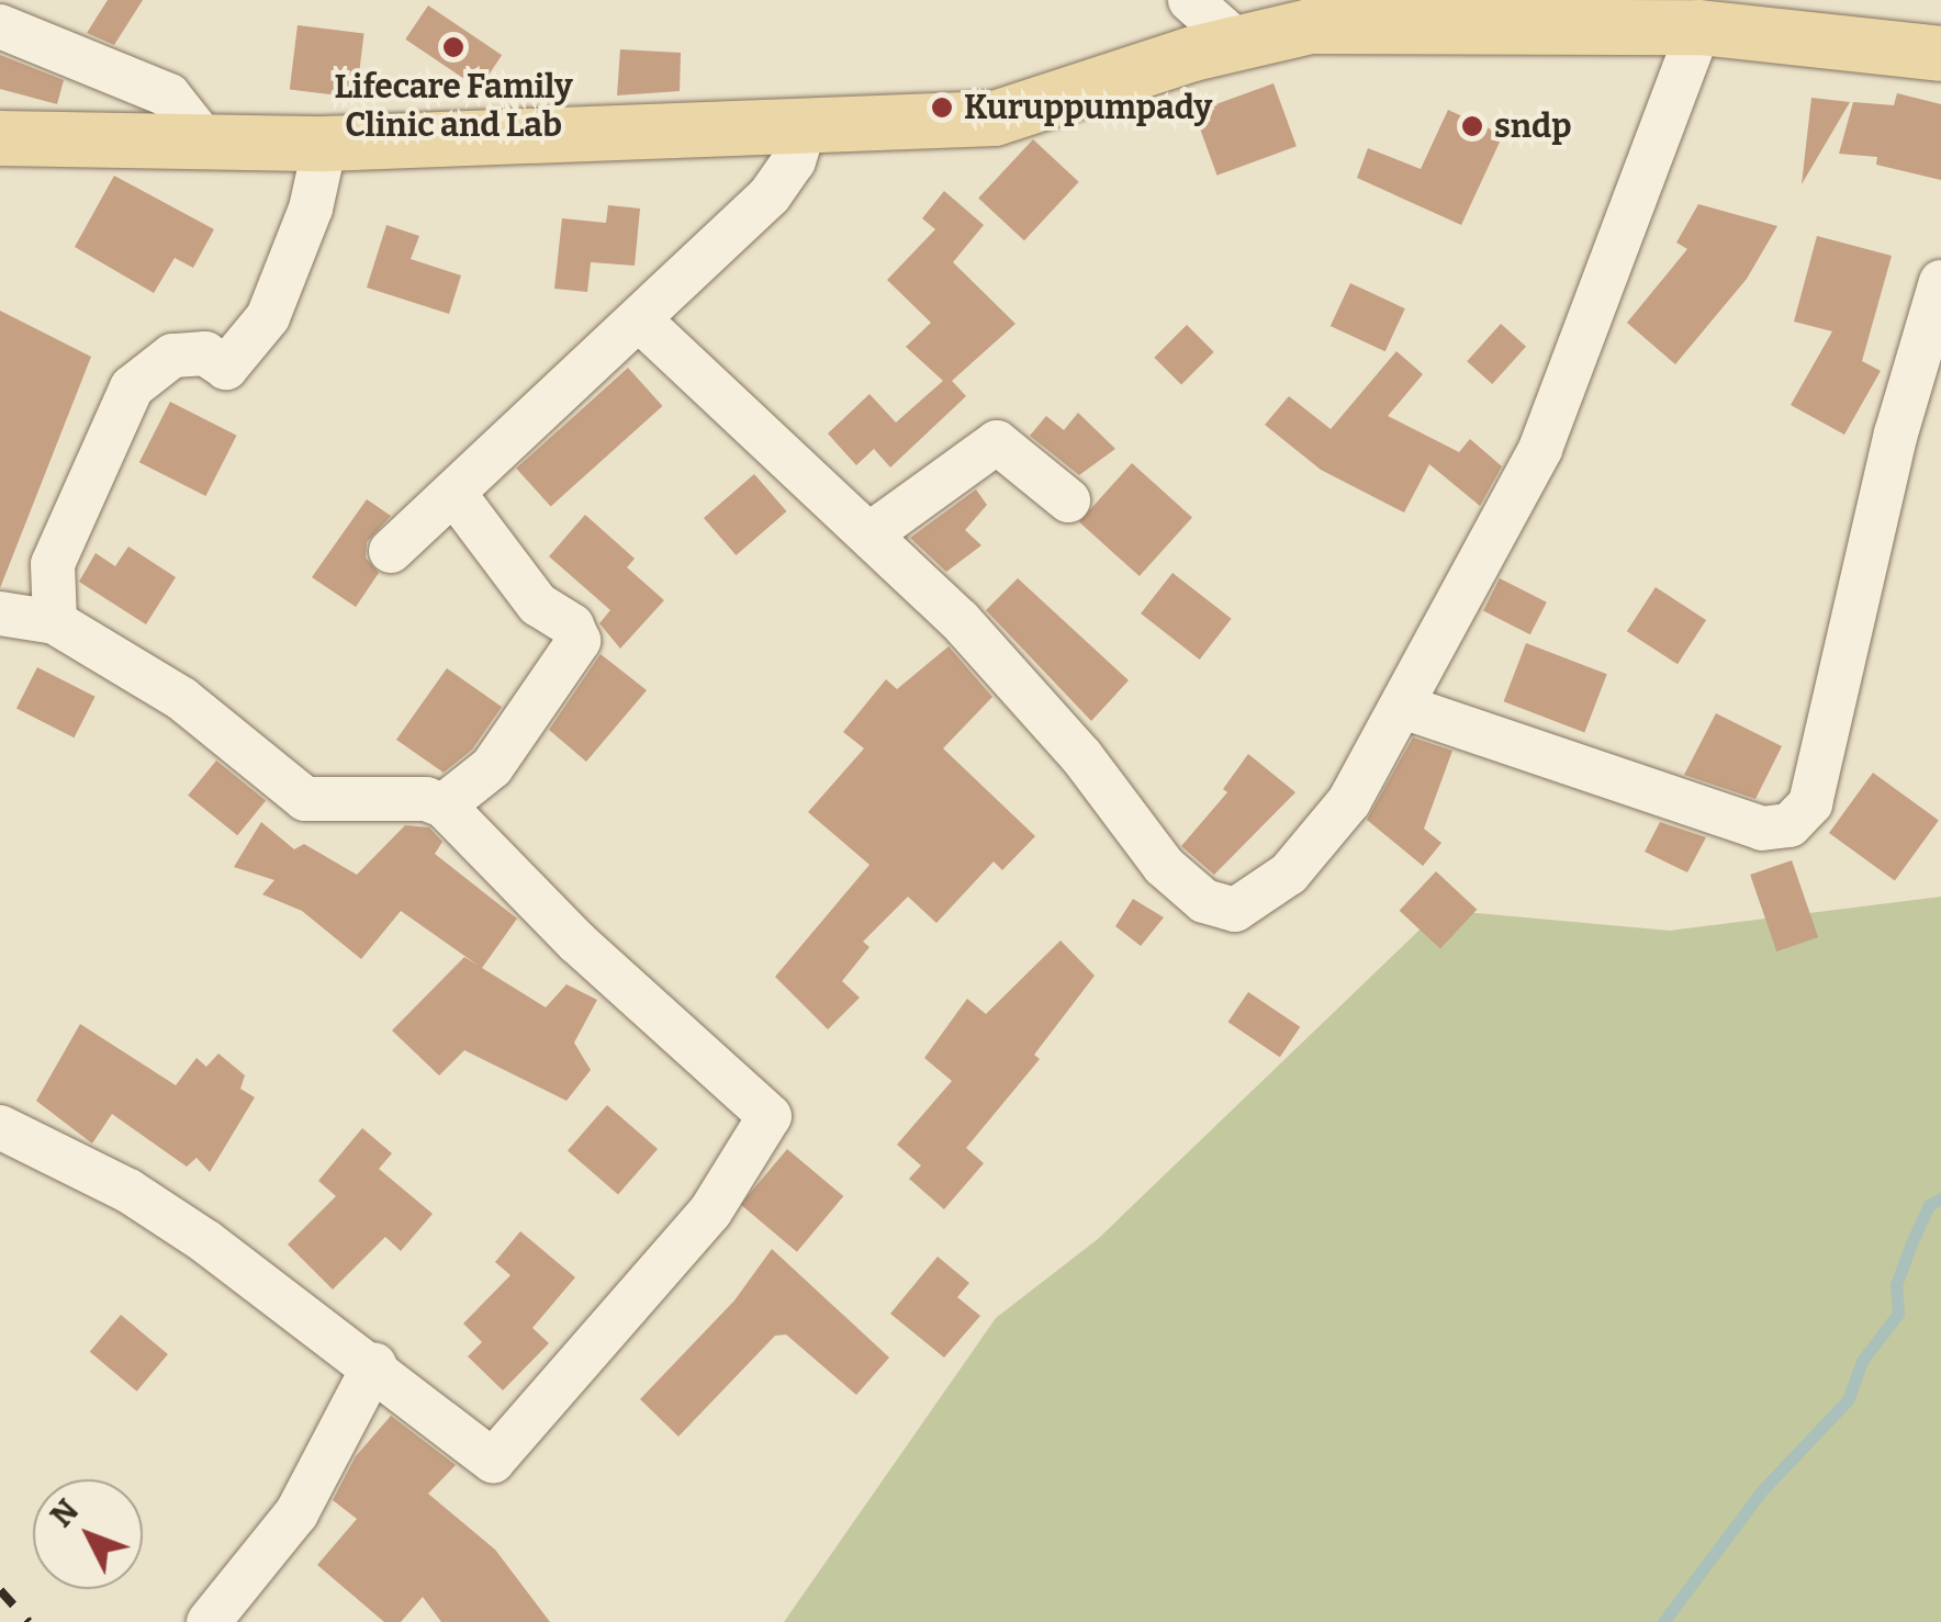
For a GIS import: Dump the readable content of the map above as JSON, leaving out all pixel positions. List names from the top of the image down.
{
  "places": ["Lifecare Family Clinic and Lab", "Kuruppumpady", "sndp"],
  "north": "top left"
}
